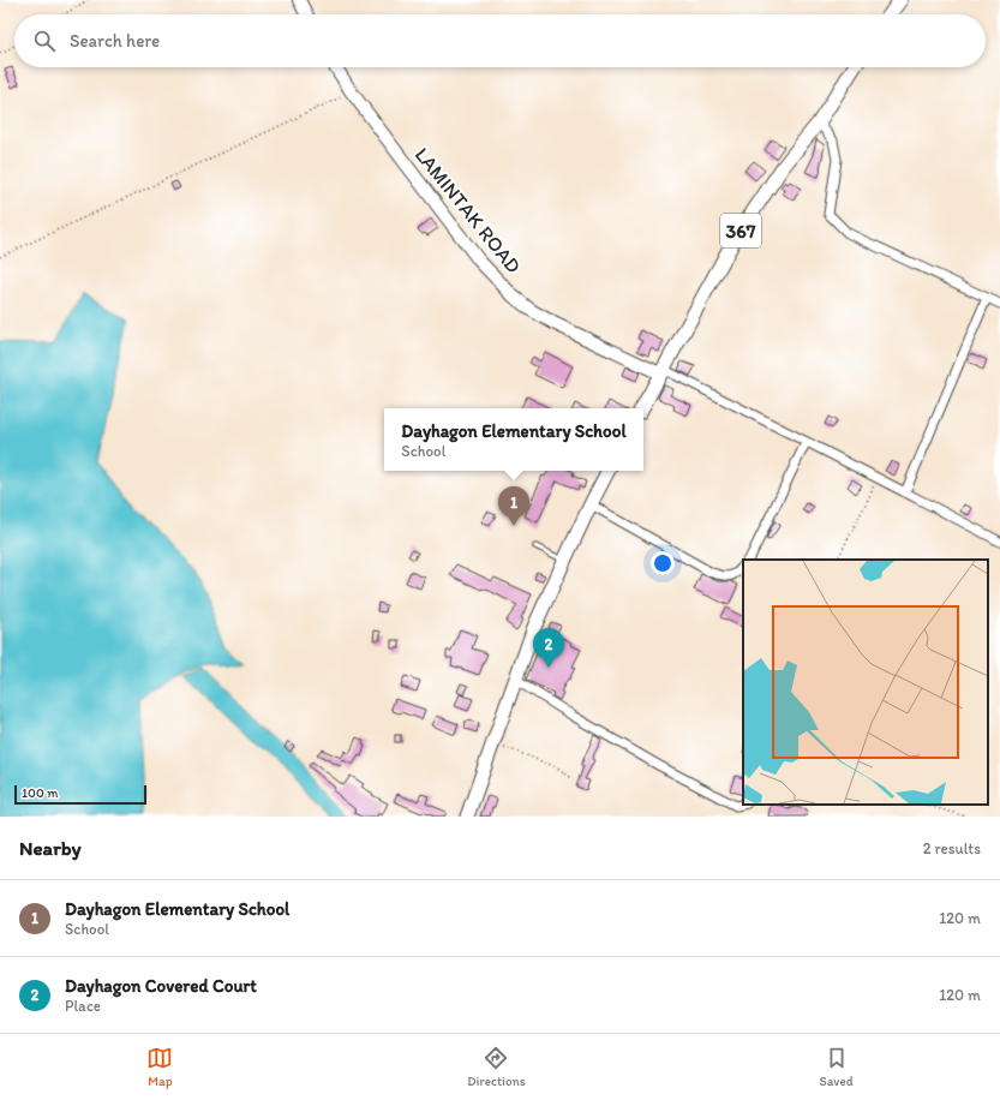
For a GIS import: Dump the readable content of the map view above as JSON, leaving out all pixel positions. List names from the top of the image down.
{
  "streets": {
    "main road": ["LAMINTAK ROAD", "367"]
  },
  "crossings": [
    ["LAMINTAK ROAD", "367"]
  ],
  "scale_bar": "100 m",
  "page": {
    "search": "Search here",
    "popup": ["Dayhagon Elementary School", "School"],
    "pins": ["1", "2"],
    "scale": "100 m",
    "heading": ["Nearby", "2 results"],
    "list": [
      {
        "mark": "1",
        "name": "Dayhagon Elementary School",
        "note": "School",
        "value": "120 m"
      },
      {
        "mark": "2",
        "name": "Dayhagon Covered Court",
        "note": "Place",
        "value": "120 m"
      }
    ],
    "nav": ["Map", "Directions", "Saved"]
  }
}
